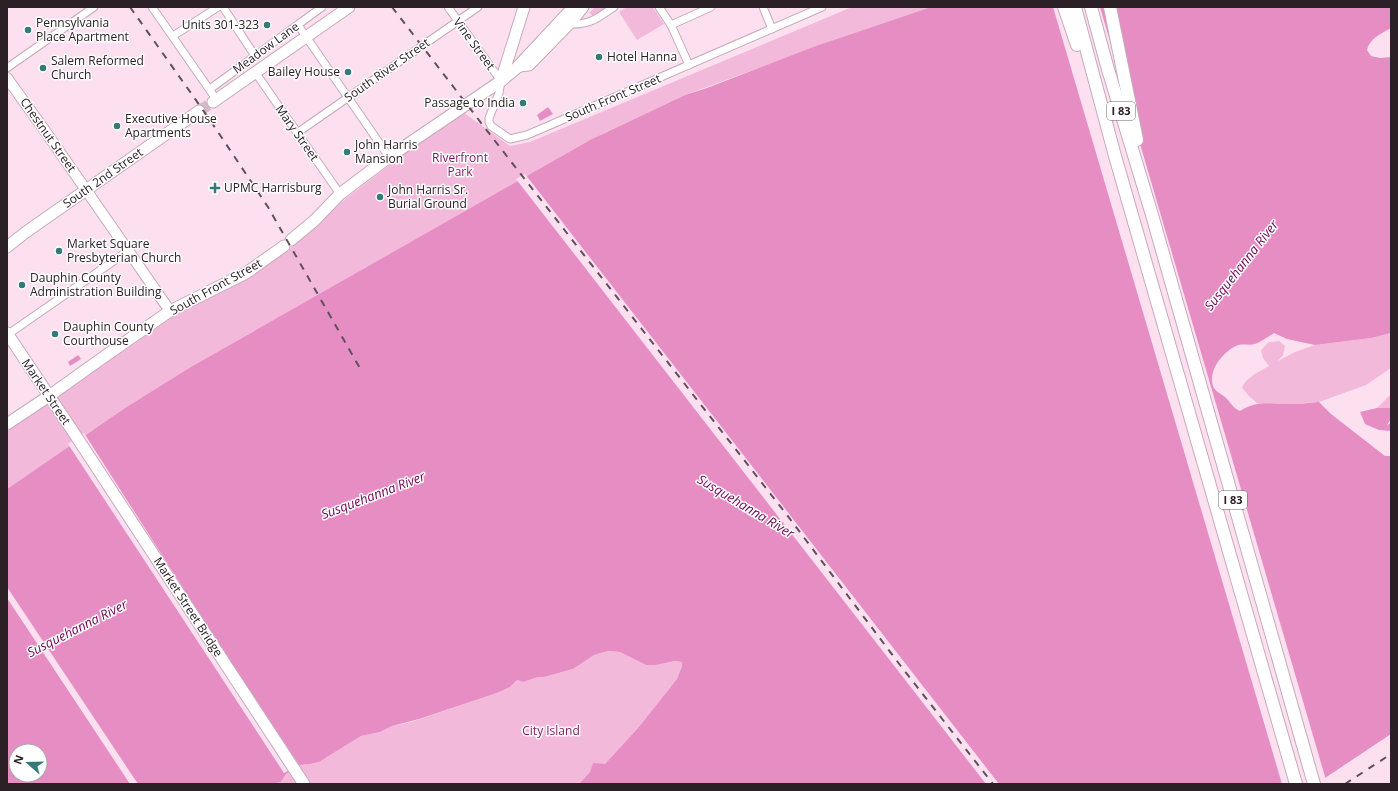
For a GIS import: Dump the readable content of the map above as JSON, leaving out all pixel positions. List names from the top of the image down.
{
  "streets": {
    "highway": ["I 83"],
    "main road": [
      "South Front Street",
      "Chestnut Street",
      "South 2nd Street",
      "Market Street",
      "Market Street Bridge"
    ],
    "street": [
      "Vine Street",
      "Meadow Lane",
      "South River Street",
      "Mary Street"
    ]
  },
  "crossings": [
    ["Vine Street", "South River Street"],
    ["Vine Street", "South Front Street"],
    ["South River Street", "Mary Street"],
    ["South Front Street", "Mary Street"],
    ["South Front Street", "Chestnut Street"],
    ["South Front Street", "Market Street"],
    ["Chestnut Street", "South 2nd Street"],
    ["Market Street", "Market Street Bridge"]
  ],
  "water": ["Susquehanna River"],
  "parks": ["Riverfront Park", "City Island"],
  "places": {
    "other": [
      "Units 301-323",
      "Pennsylvania Place Apartment",
      "Hotel Hanna",
      "Salem Reformed Church",
      "Bailey House",
      "Passage to India",
      "Executive House Apartments",
      "John Harris Mansion",
      "John Harris Sr. Burial Ground",
      "Market Square Presbyterian Church",
      "Dauphin County Administration Building",
      "Dauphin County Courthouse"
    ],
    "health": ["UPMC Harrisburg"]
  },
  "north": "left"
}
